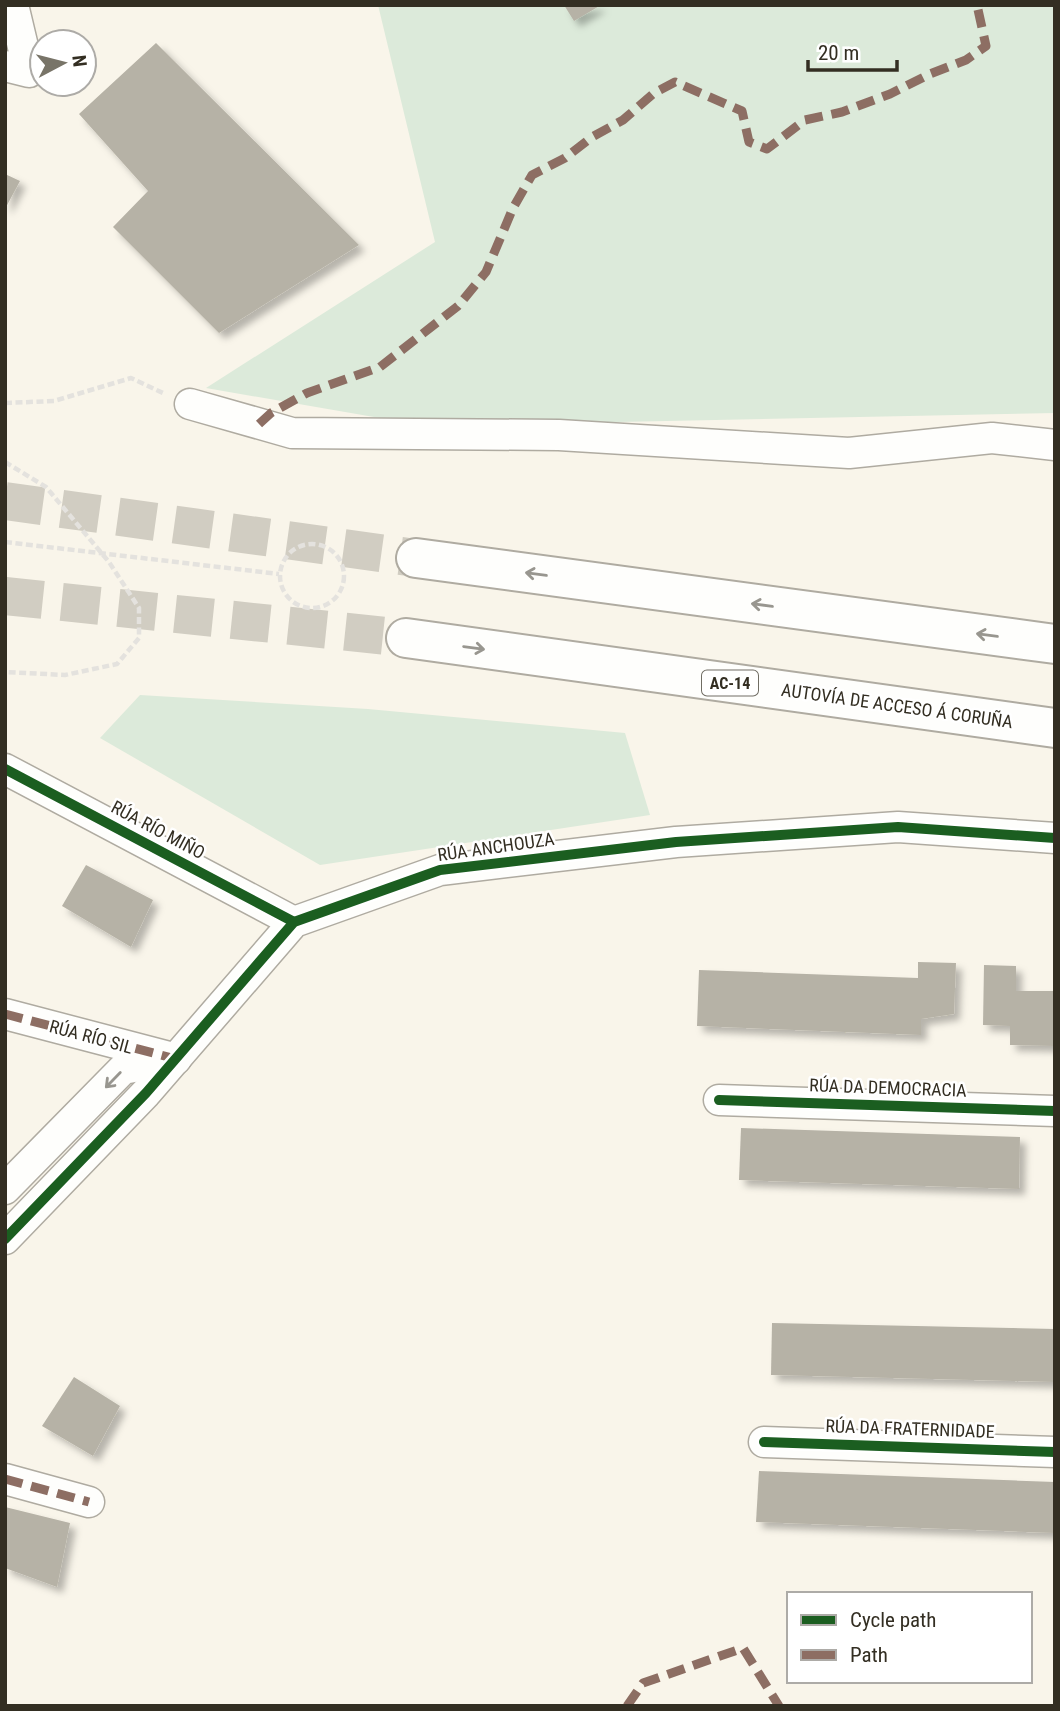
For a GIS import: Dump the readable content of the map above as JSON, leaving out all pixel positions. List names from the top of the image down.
{
  "streets": {
    "highway": ["AC-14", "AUTOVÍA DE ACCESO Á CORUÑA"],
    "street": [
      "RÚA RÍO MIÑO",
      "RÚA ANCHOUZA",
      "RÚA RÍO SIL",
      "RÚA DA DEMOCRACIA",
      "RÚA DA FRATERNIDADE"
    ]
  },
  "crossings": [
    ["RÚA RÍO MIÑO", "RÚA ANCHOUZA"],
    ["RÚA ANCHOUZA", "RÚA RÍO SIL"]
  ],
  "legend": ["Cycle path", "Path"],
  "scale_bar": "20 m",
  "north": "right"
}
